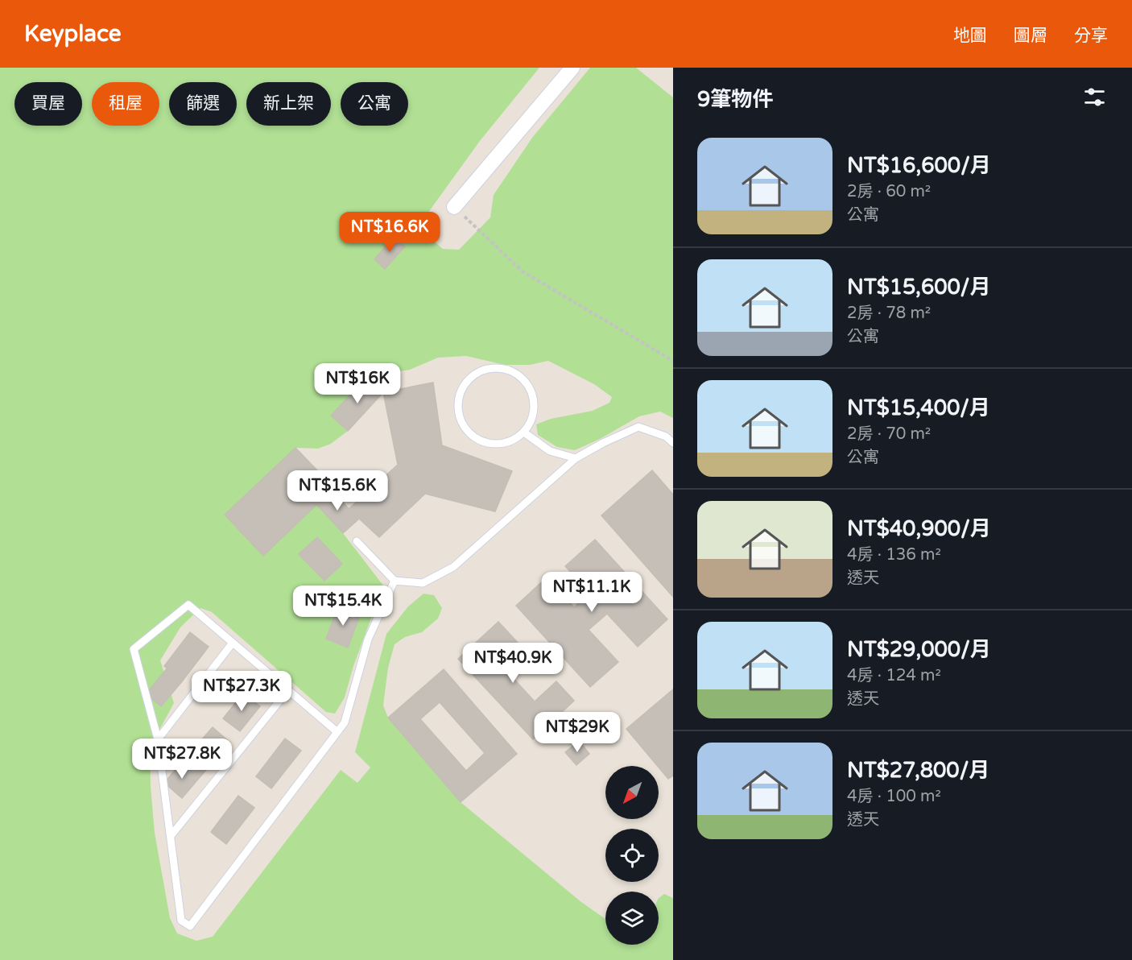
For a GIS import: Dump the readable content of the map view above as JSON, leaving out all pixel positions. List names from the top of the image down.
{
  "north": "bottom left",
  "page": {
    "header": "Keyplace",
    "nav": ["地圖", "圖層", "分享"],
    "heading": "9筆物件",
    "chip": [
      "買屋",
      "租屋",
      "篩選",
      "新上架",
      "公寓"
    ],
    "list": [
      {
        "name": "NT$16,600/月",
        "note": "2房 · 60 m² · 公寓"
      },
      {
        "name": "NT$15,600/月",
        "note": "2房 · 78 m² · 公寓"
      },
      {
        "name": "NT$15,400/月",
        "note": "2房 · 70 m² · 公寓"
      },
      {
        "name": "NT$40,900/月",
        "note": "4房 · 136 m² · 透天"
      },
      {
        "name": "NT$29,000/月",
        "note": "4房 · 124 m² · 透天"
      },
      {
        "name": "NT$27,800/月",
        "note": "4房 · 100 m² · 透天"
      }
    ],
    "price": [
      "NT$16.6K",
      "NT$16K",
      "NT$15.6K",
      "NT$11.1K",
      "NT$15.4K",
      "NT$40.9K",
      "NT$27.3K",
      "NT$29K",
      "NT$27.8K"
    ]
  }
}
